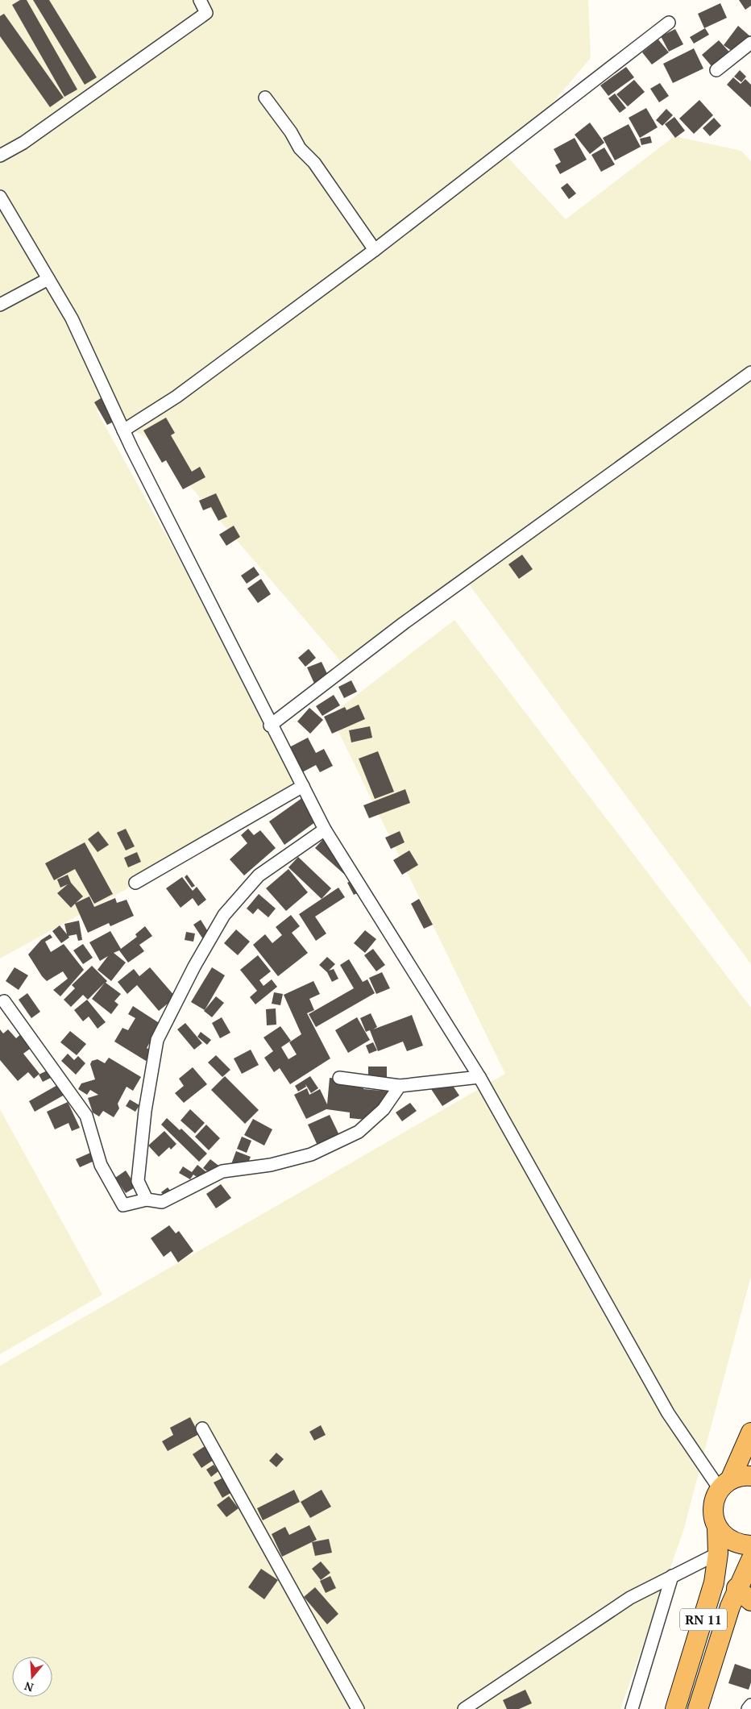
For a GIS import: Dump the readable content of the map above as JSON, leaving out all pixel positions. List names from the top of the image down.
{
  "streets": {
    "highway": ["RN 11"]
  },
  "north": "bottom"
}
